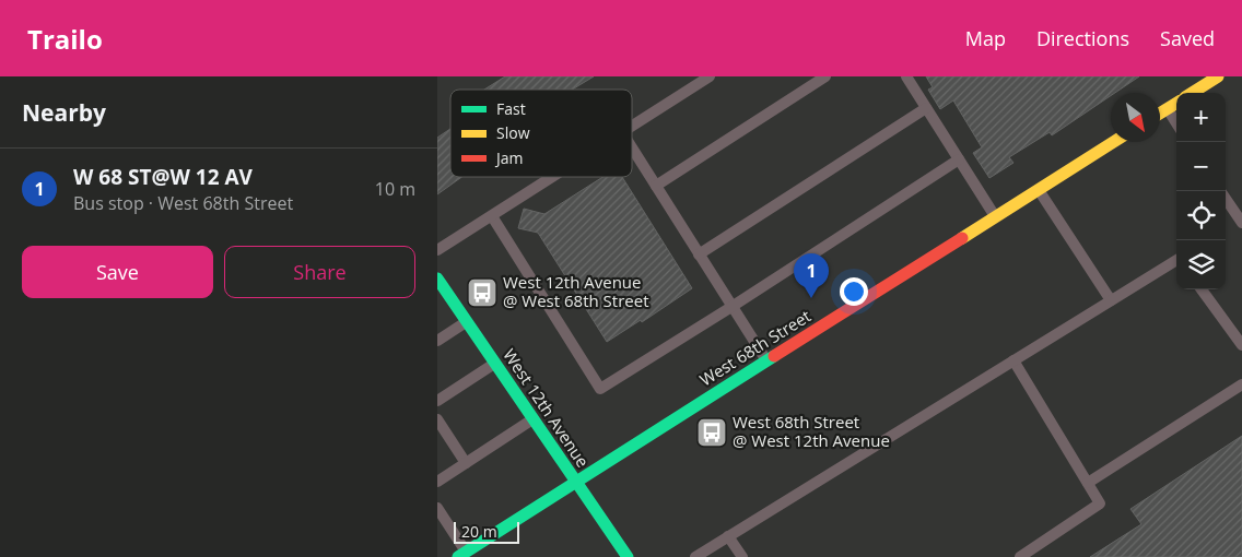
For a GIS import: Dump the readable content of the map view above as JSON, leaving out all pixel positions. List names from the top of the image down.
{
  "streets": {
    "main road": ["West 68th Street", "West 12th Avenue"]
  },
  "crossings": [
    ["West 68th Street", "West 12th Avenue"]
  ],
  "places": {
    "bus stop": ["West 12th Avenue @ West 68th Street", "West 68th Street @ West 12th Avenue"]
  },
  "legend": ["Fast", "Slow", "Jam"],
  "scale_bar": "20 m",
  "north": "bottom right",
  "page": {
    "header": "Trailo",
    "nav": ["Map", "Directions", "Saved"],
    "heading": "Nearby",
    "map_buttons": ["+", "−"],
    "list": [
      {
        "mark": "1",
        "name": "W 68 ST@W 12 AV",
        "note": "Bus stop · West 68th Street",
        "value": "10 m"
      }
    ],
    "buttons": ["Save", "Share"],
    "pins": "1",
    "scale": "20 m"
  }
}
